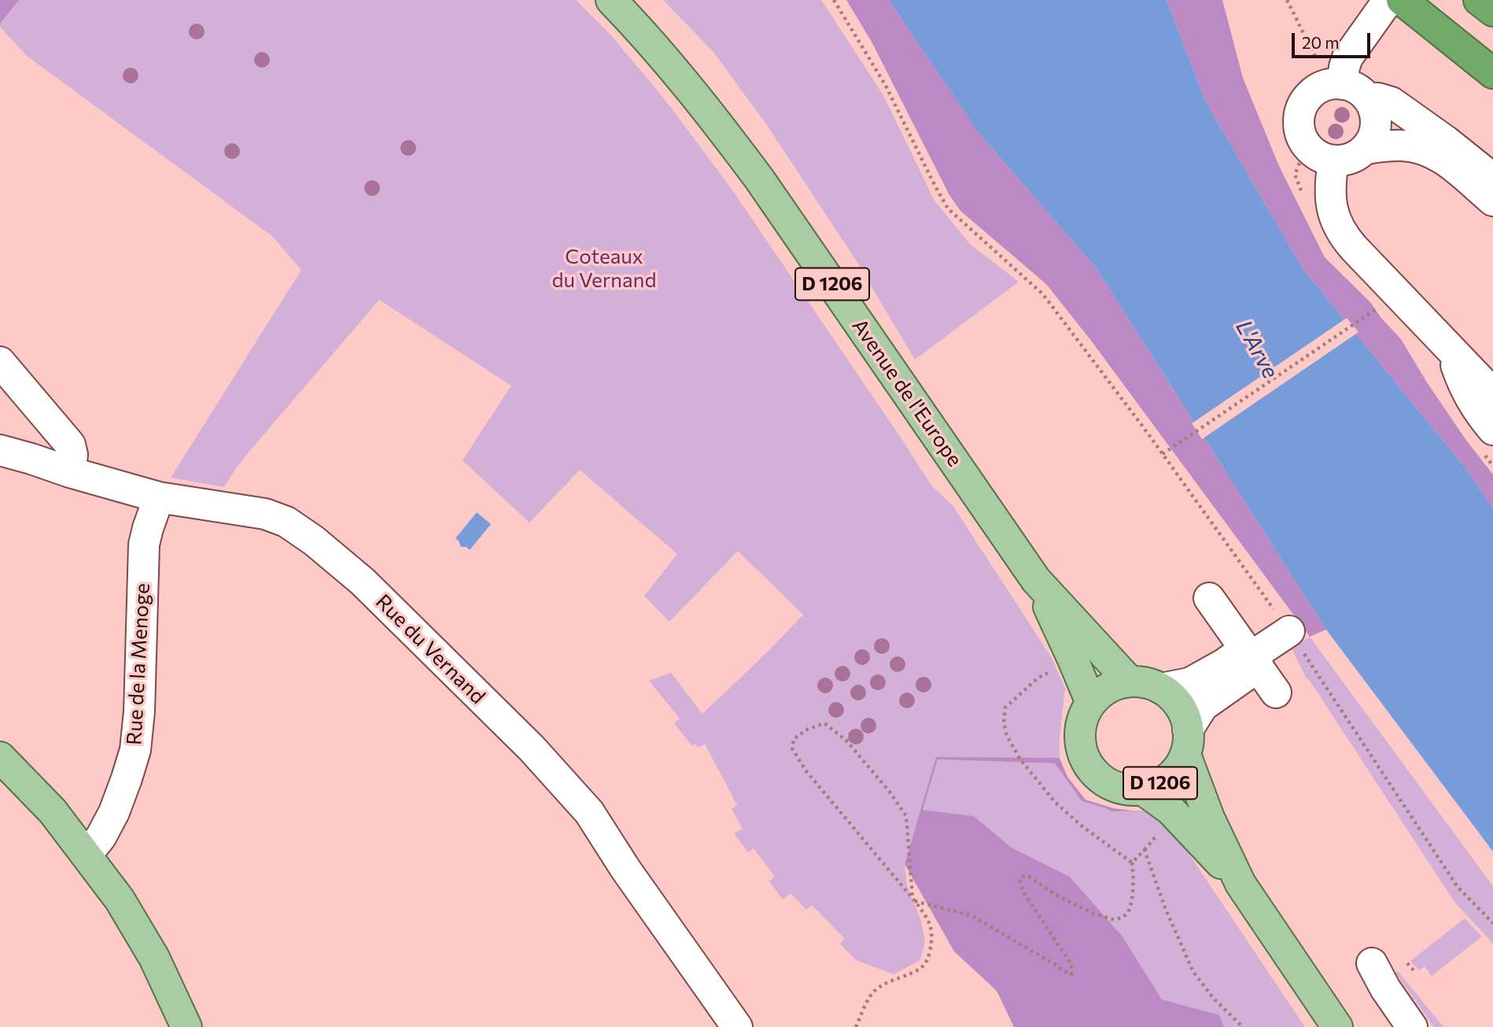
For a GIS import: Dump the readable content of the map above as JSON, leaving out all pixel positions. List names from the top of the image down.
{
  "streets": {
    "main road": ["D 1206", "Avenue de l'Europe"],
    "street": ["Rue du Vernand", "Rue de la Menoge"]
  },
  "crossings": [
    ["D 1206", "Avenue de l'Europe"],
    ["Rue du Vernand", "Rue de la Menoge"]
  ],
  "water": ["L'Arve"],
  "parks": ["Coteaux du Vernand"],
  "scale_bar": "20 m"
}
